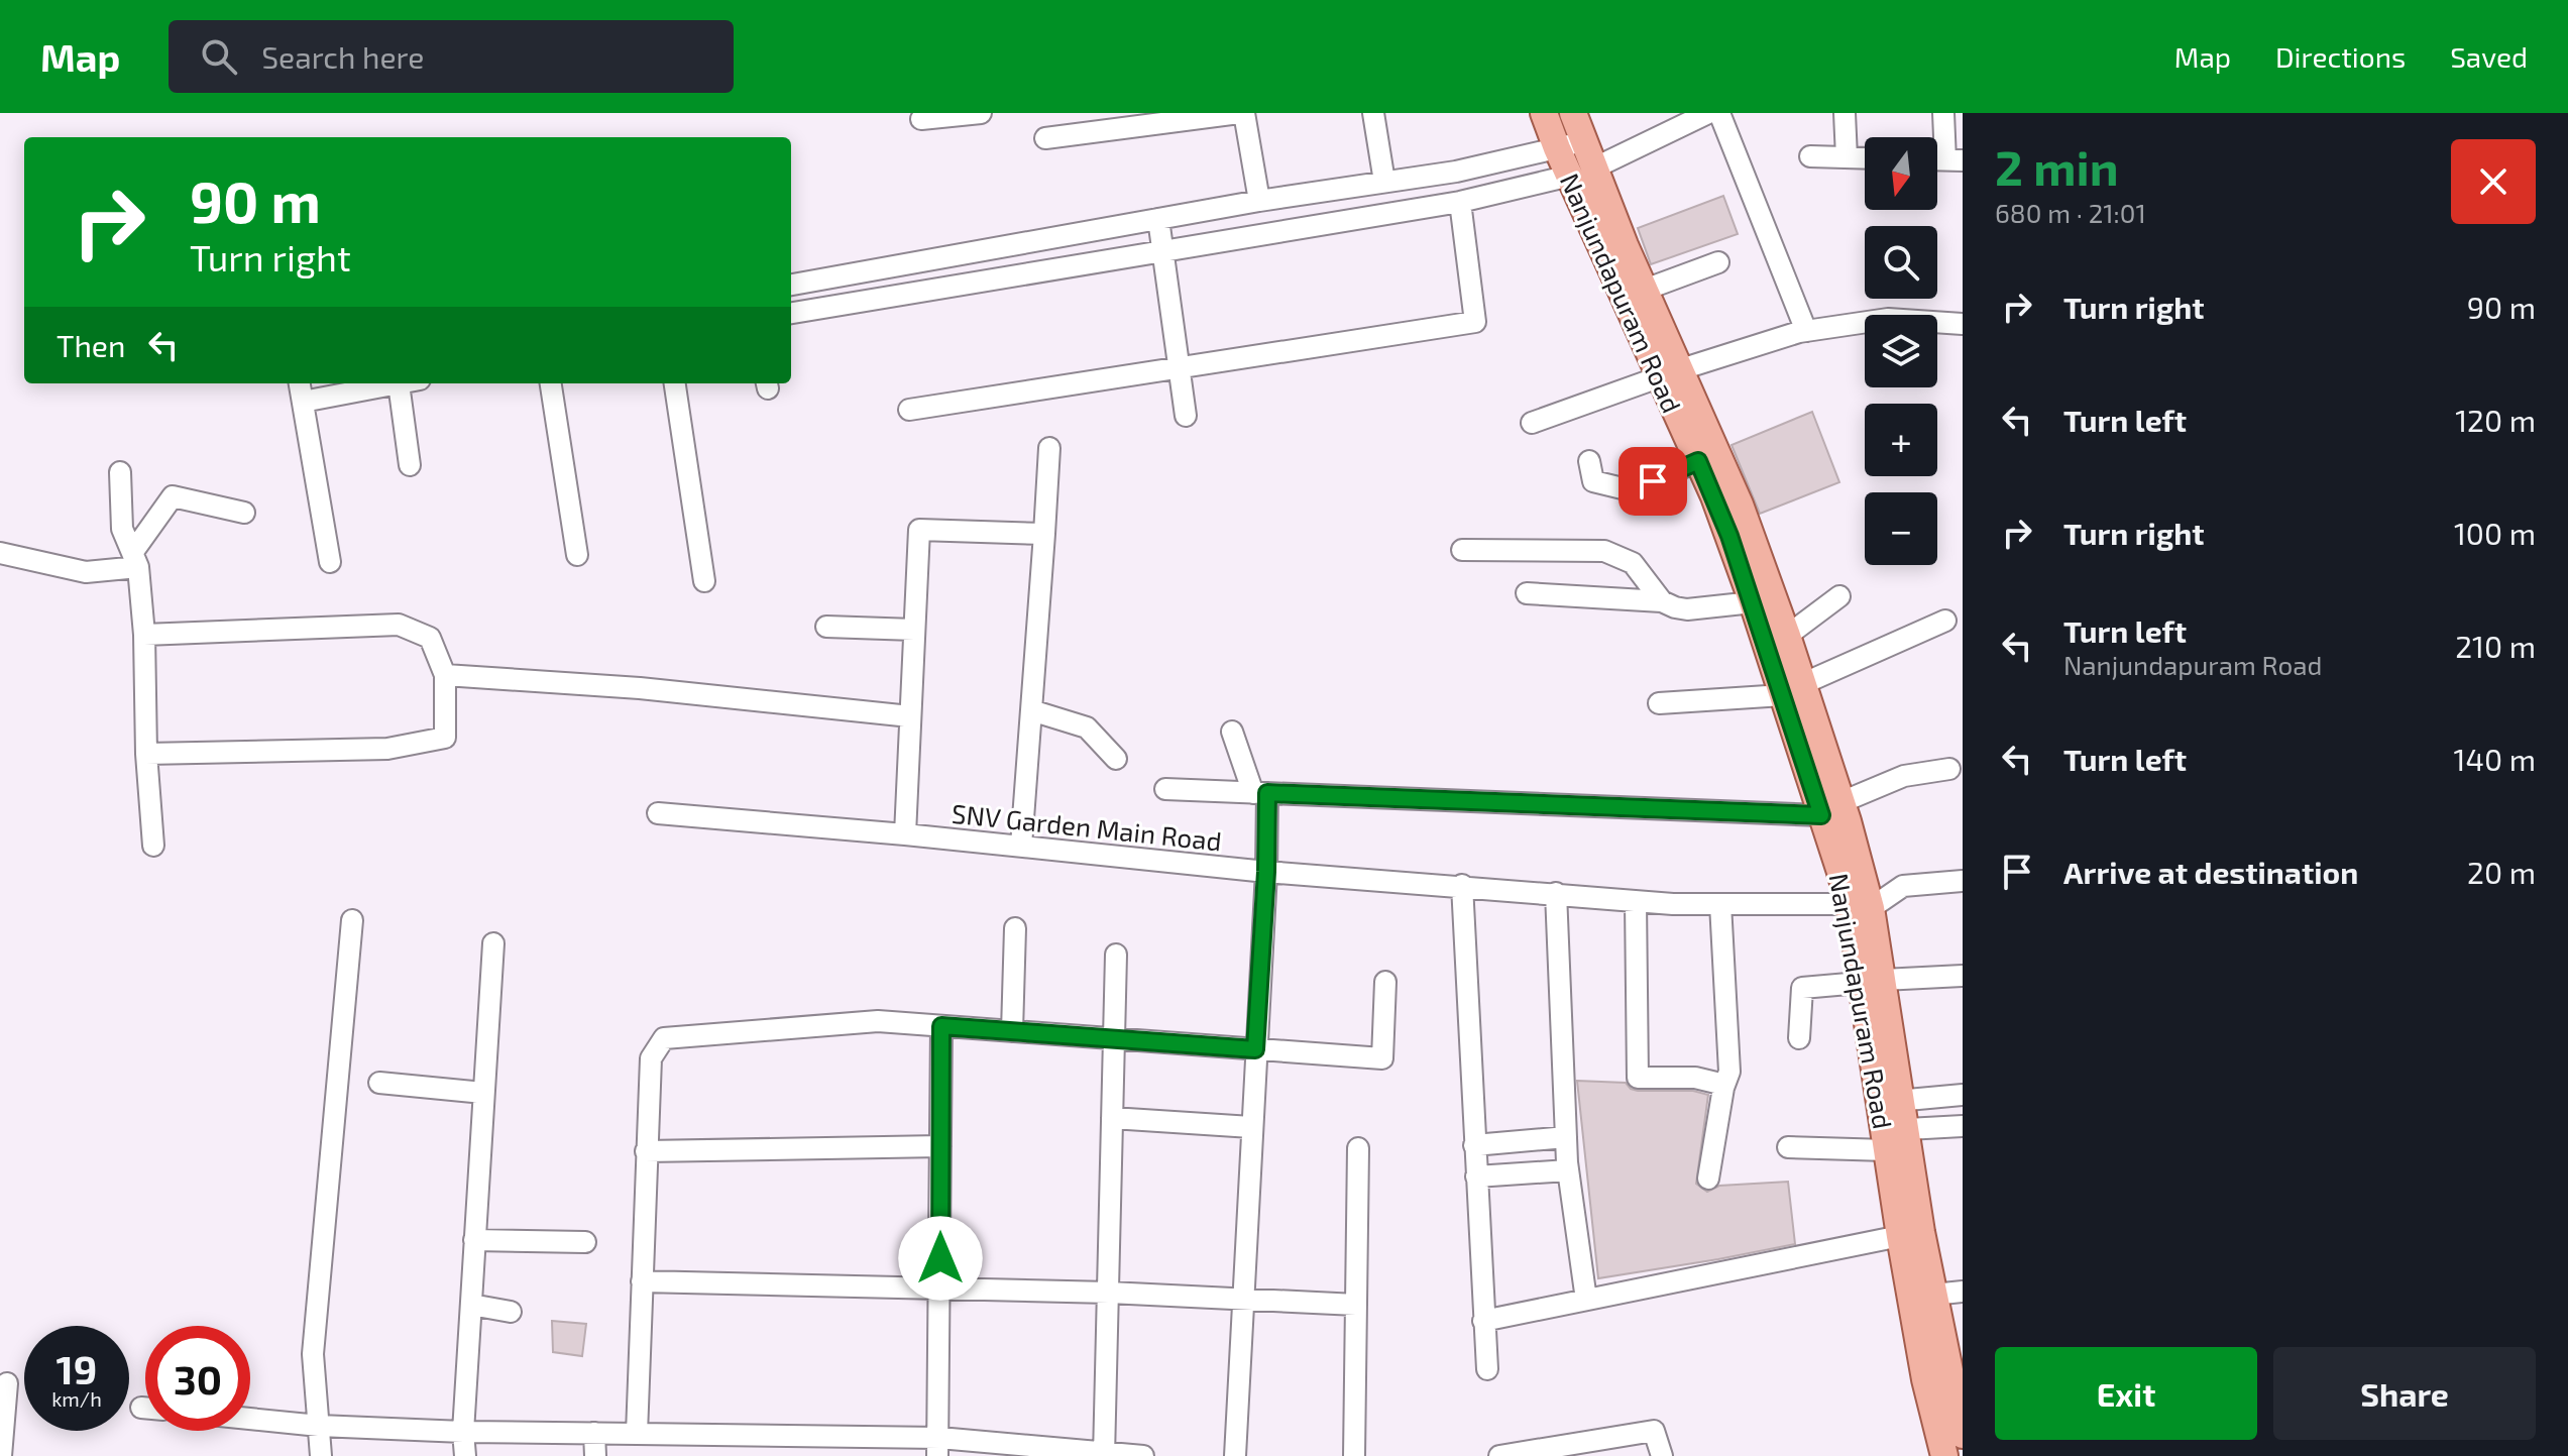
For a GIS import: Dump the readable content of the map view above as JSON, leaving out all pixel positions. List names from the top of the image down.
{
  "streets": {
    "main road": ["Nanjundapuram Road"],
    "street": ["SNV Garden Main Road"]
  },
  "crossings": [
    ["Nanjundapuram Road", "SNV Garden Main Road"]
  ],
  "north": "bottom",
  "page": {
    "header": "Map",
    "search": "Search here",
    "nav": ["Map", "Directions", "Saved"],
    "heading": ["2 min", "680 m · 21:01"],
    "map_buttons": ["+", "−"],
    "turn": ["90 m", "Turn right"],
    "list": [
      {
        "name": "Turn right",
        "value": "90 m"
      },
      {
        "name": "Turn left",
        "value": "120 m"
      },
      {
        "name": "Turn right",
        "value": "100 m"
      },
      {
        "name": "Turn left",
        "note": "Nanjundapuram Road",
        "value": "210 m"
      },
      {
        "name": "Turn left",
        "value": "140 m"
      },
      {
        "name": "Arrive at destination",
        "value": "20 m"
      }
    ],
    "then": "Then",
    "speed": "19 km/h",
    "limit": "30",
    "buttons": ["Exit", "Share"]
  }
}
